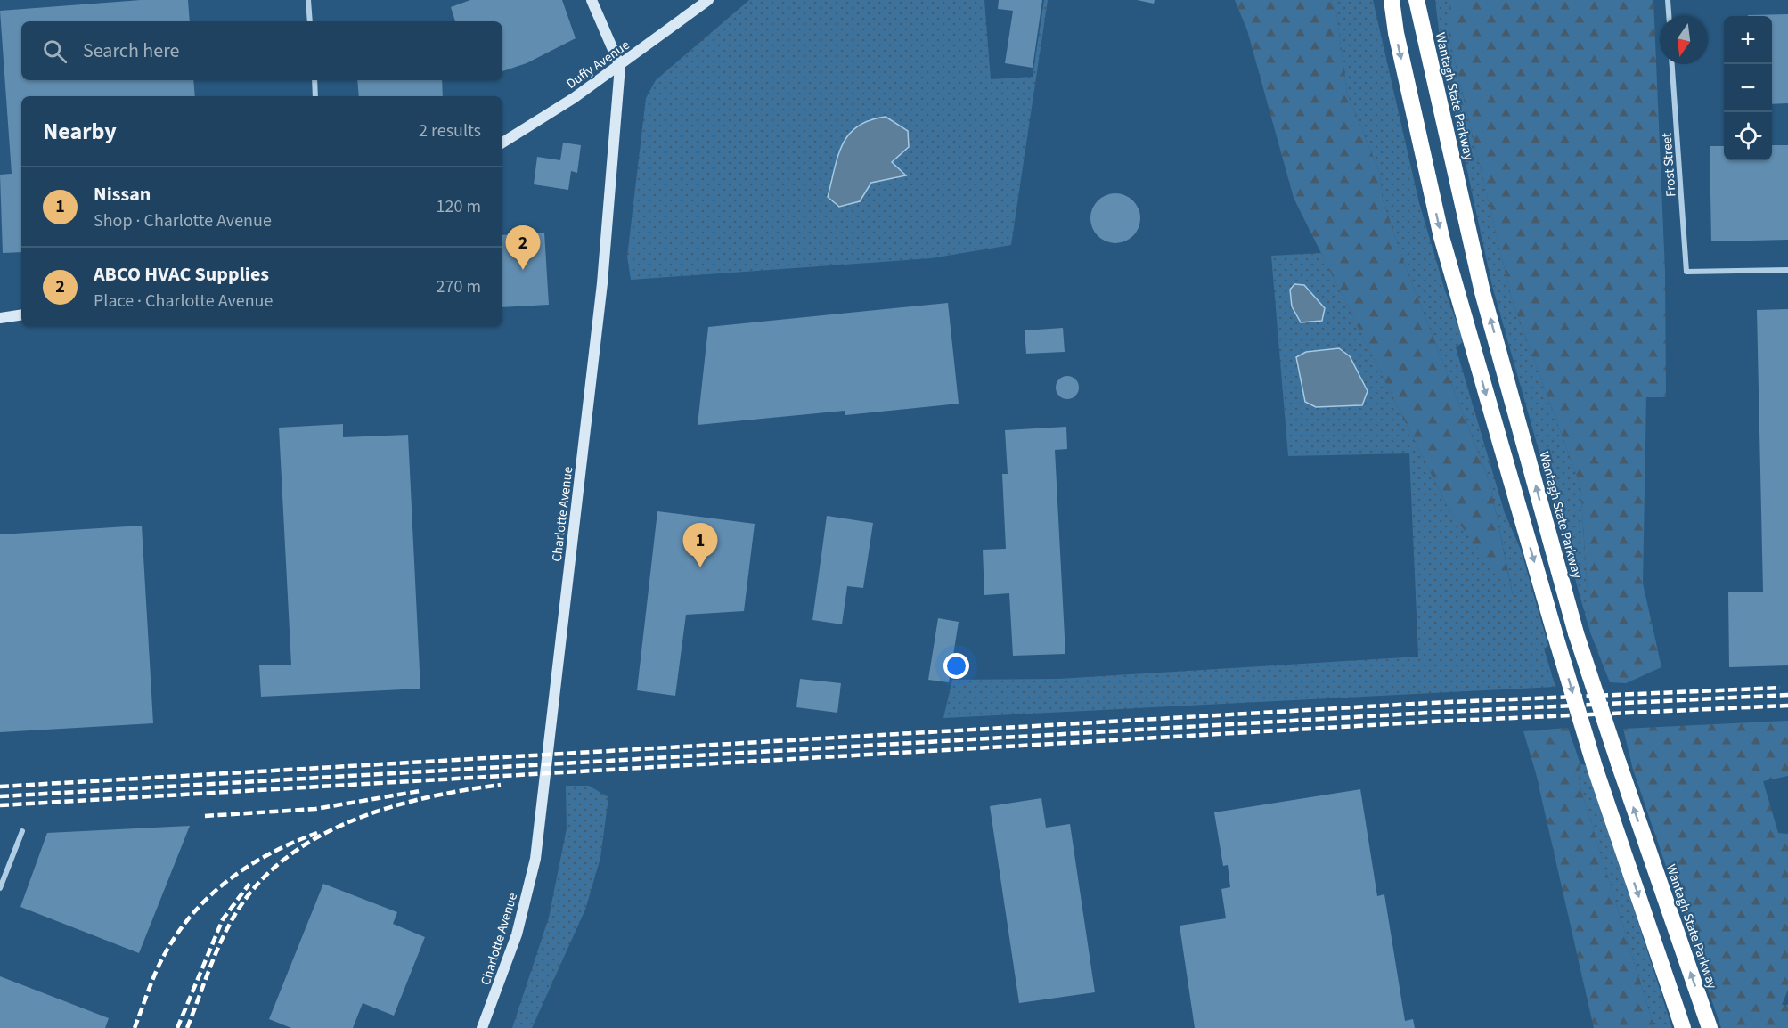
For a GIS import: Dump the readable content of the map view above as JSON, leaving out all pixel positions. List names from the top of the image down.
{
  "streets": {
    "highway": ["Wantagh State Parkway"],
    "street": ["Duffy Avenue", "Frost Street", "Charlotte Avenue"]
  },
  "crossings": [
    ["Duffy Avenue", "Charlotte Avenue"]
  ],
  "north": "bottom",
  "page": {
    "map_buttons": ["+", "−"],
    "search": "Search here",
    "heading": ["Nearby", "2 results"],
    "list": [
      {
        "mark": "1",
        "name": "Nissan",
        "note": "Shop · Charlotte Avenue",
        "value": "120 m"
      },
      {
        "mark": "2",
        "name": "ABCO HVAC Supplies",
        "note": "Place · Charlotte Avenue",
        "value": "270 m"
      }
    ],
    "pins": ["2", "1"]
  }
}
